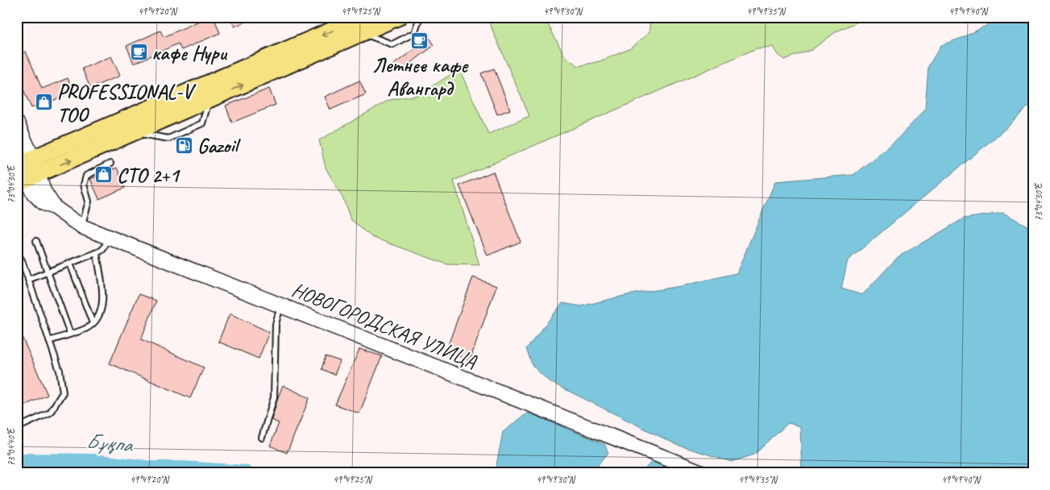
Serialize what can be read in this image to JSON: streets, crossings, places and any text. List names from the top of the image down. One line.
{"streets":{"street":["НОВОГОРОДСКАЯ УЛИЦА"]},"water":["Бұқпа"],"places":{"cafe":["Летнее кафе Авангард","кафе Нури"],"shop":["PROFESSIONAL-V ТОО","СТО 2+1"],"fuel station":["Gazoil"]},"coordinates":["49°49'20\"N","49°49'25\"N","49°49'30\"N","49°49'35\"N","49°49'40\"N","73°04'30\"E","73°04'40\"E"]}
